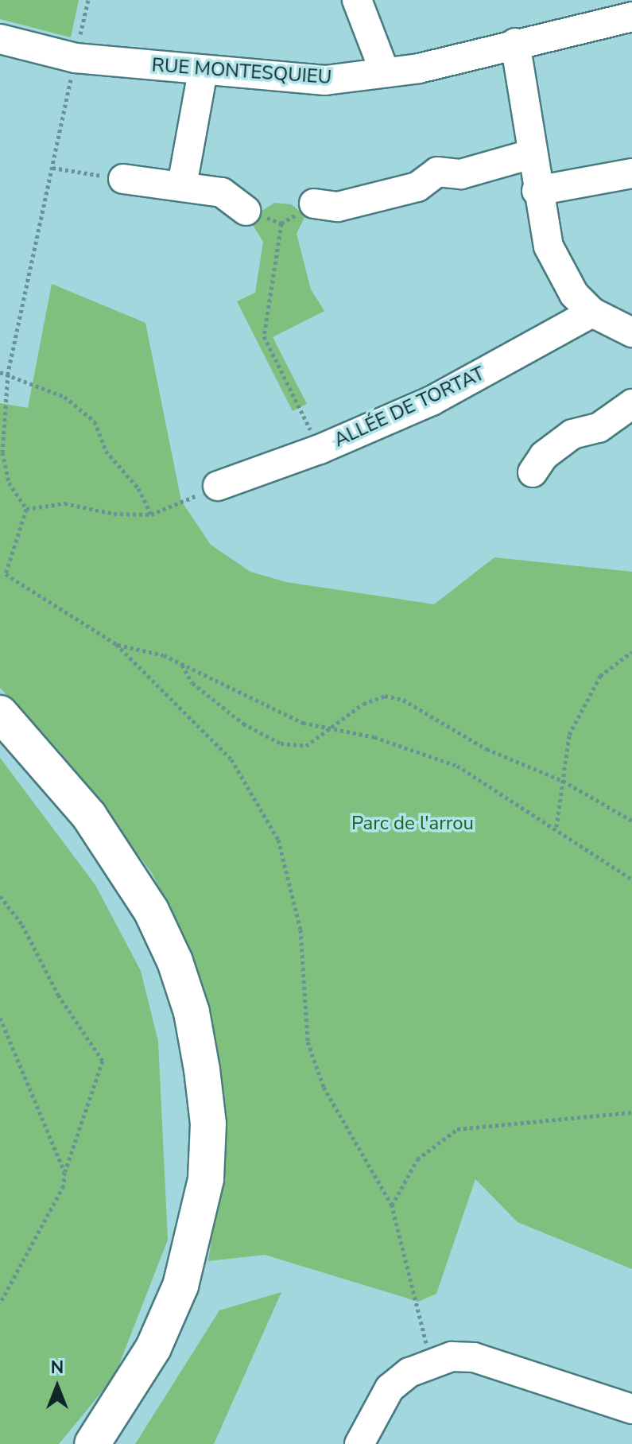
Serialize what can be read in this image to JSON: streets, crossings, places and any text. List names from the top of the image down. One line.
{"streets":{"street":["RUE MONTESQUIEU","ALLÉE DE TORTAT"]},"parks":["Parc de l'arrou"],"north":"top"}
